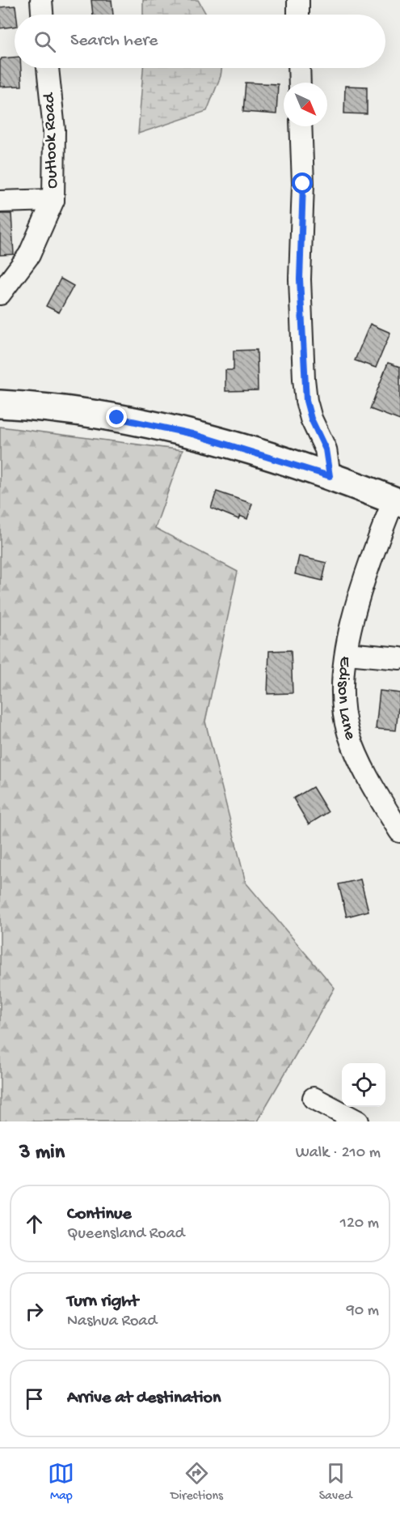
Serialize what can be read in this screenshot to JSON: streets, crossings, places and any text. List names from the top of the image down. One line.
{"streets":{"street":["Outlook Road","Edison Lane"]},"north":"bottom right","page":{"search":"Search here","heading":["3 min","Walk · 210 m"],"list":[["Continue","Queensland Road","120 m"],["Turn right","Nashua Road","90 m"],"Arrive at destination"],"nav":["Map","Directions","Saved"]}}
